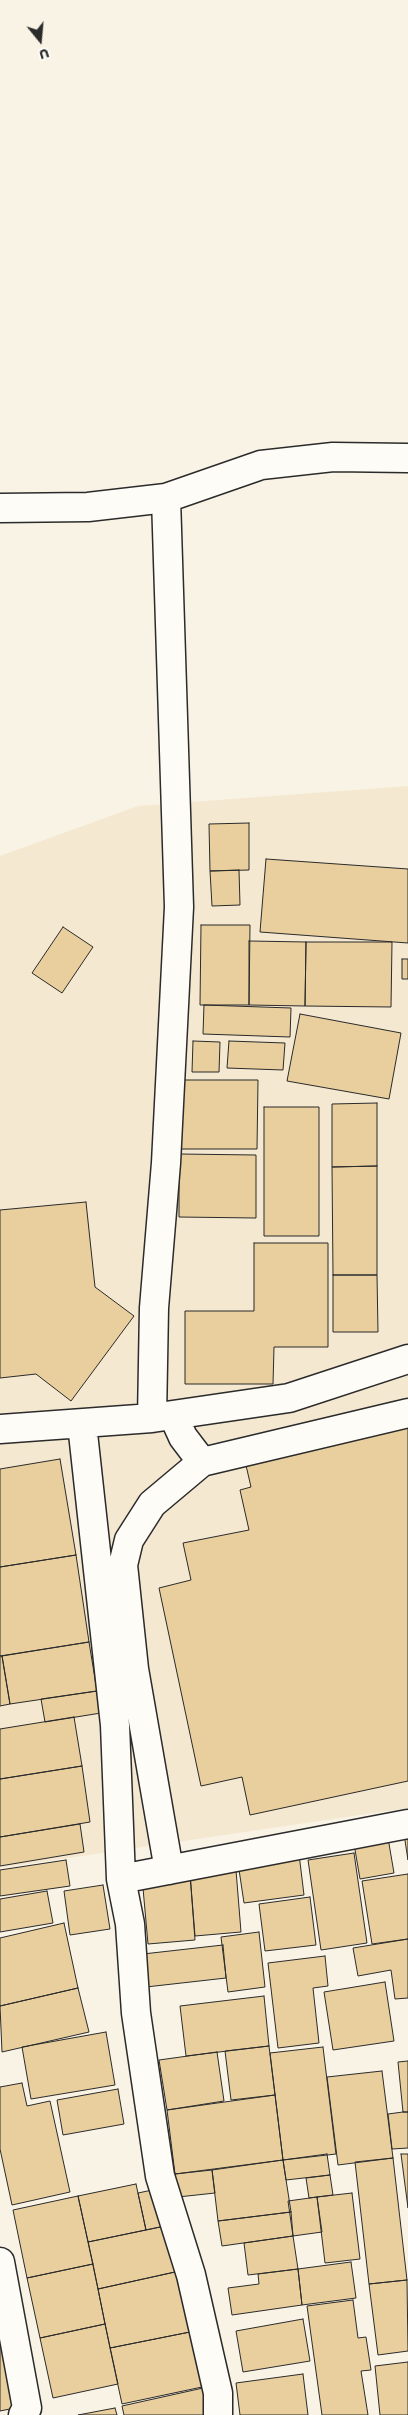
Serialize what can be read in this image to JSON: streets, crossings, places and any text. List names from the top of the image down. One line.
{"north":"bottom"}
